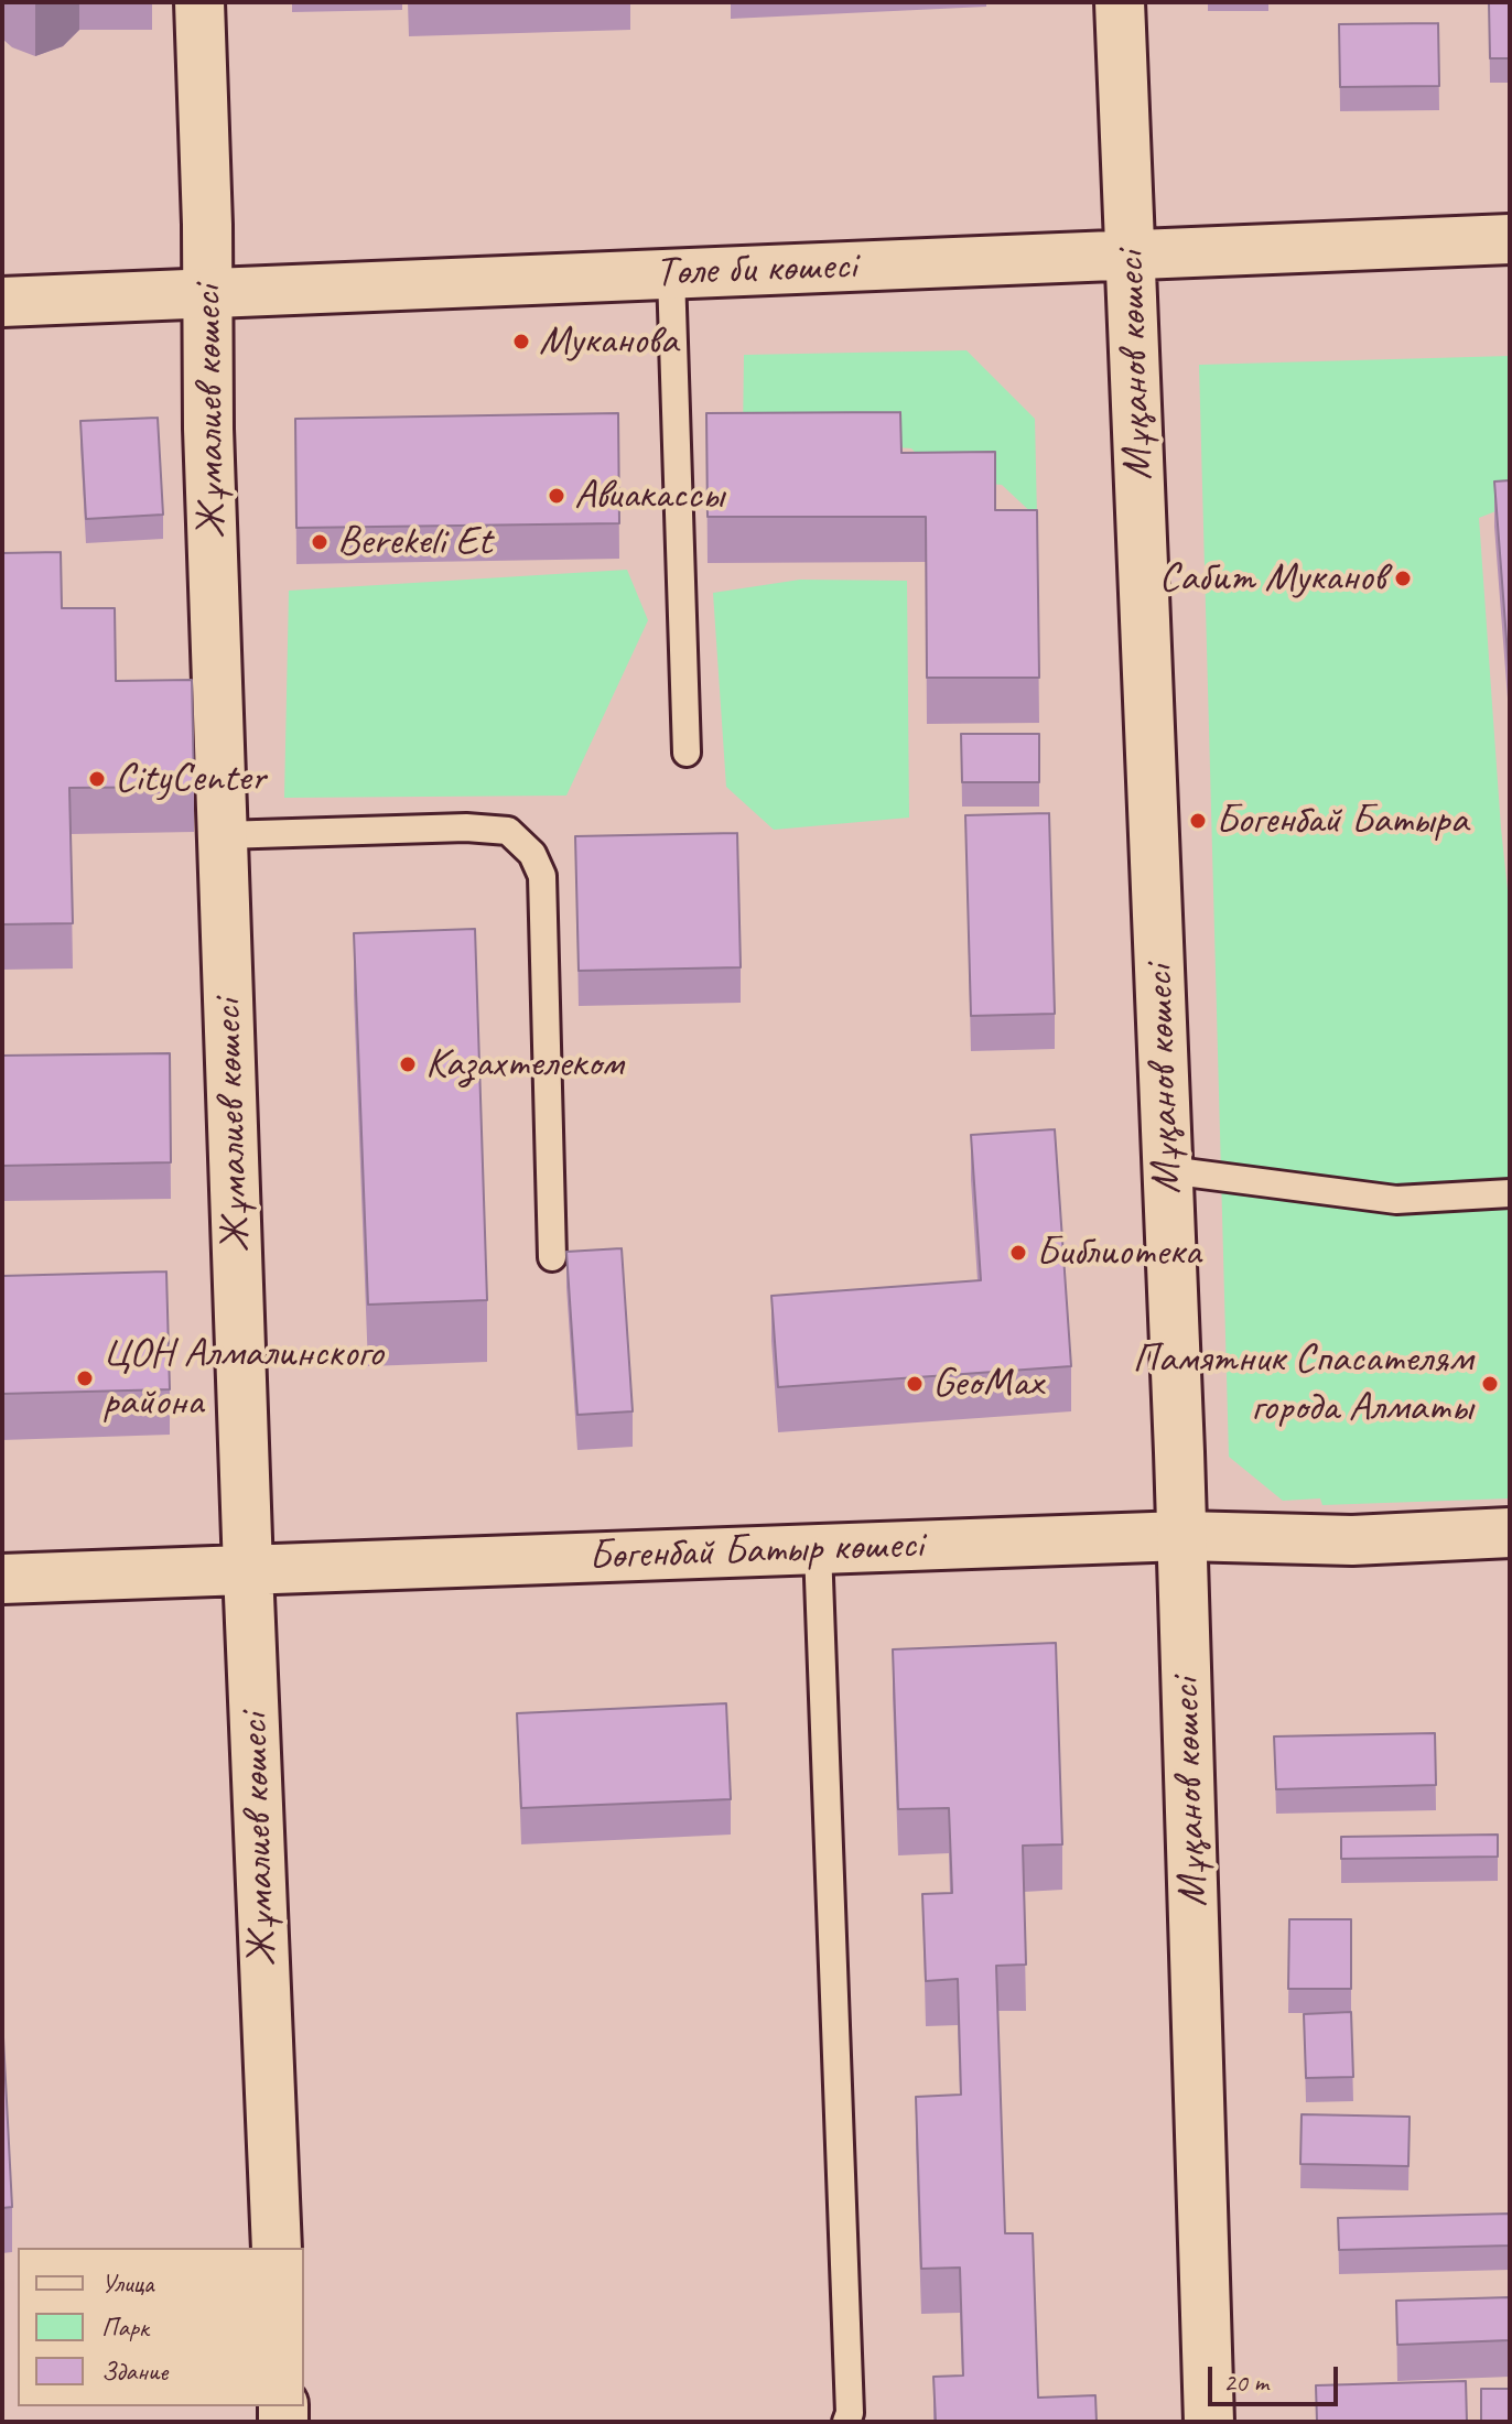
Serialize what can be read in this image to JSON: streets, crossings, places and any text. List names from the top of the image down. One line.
{"streets":{"main road":["Төле би көшесі","Мұқанов көшесі","Жұмалиев көшесі","Бөгенбай Батыр көшесі"]},"crossings":[["Төле би көшесі","Мұқанов көшесі"],["Төле би көшесі","Жұмалиев көшесі"],["Мұқанов көшесі","Бөгенбай Батыр көшесі"],["Жұмалиев көшесі","Бөгенбай Батыр көшесі"]],"places":["Муканова","Авиакассы","Berekeli Et","Сабит Муканов","CityCenter","Богенбай Батыра","Казахтелеком","Библиотека","ЦОН Алмалинского района","GeoMax","Памятник Спасателям города Алматы"],"legend":["Улица","Парк","Здание"],"scale_bar":"20 m"}
